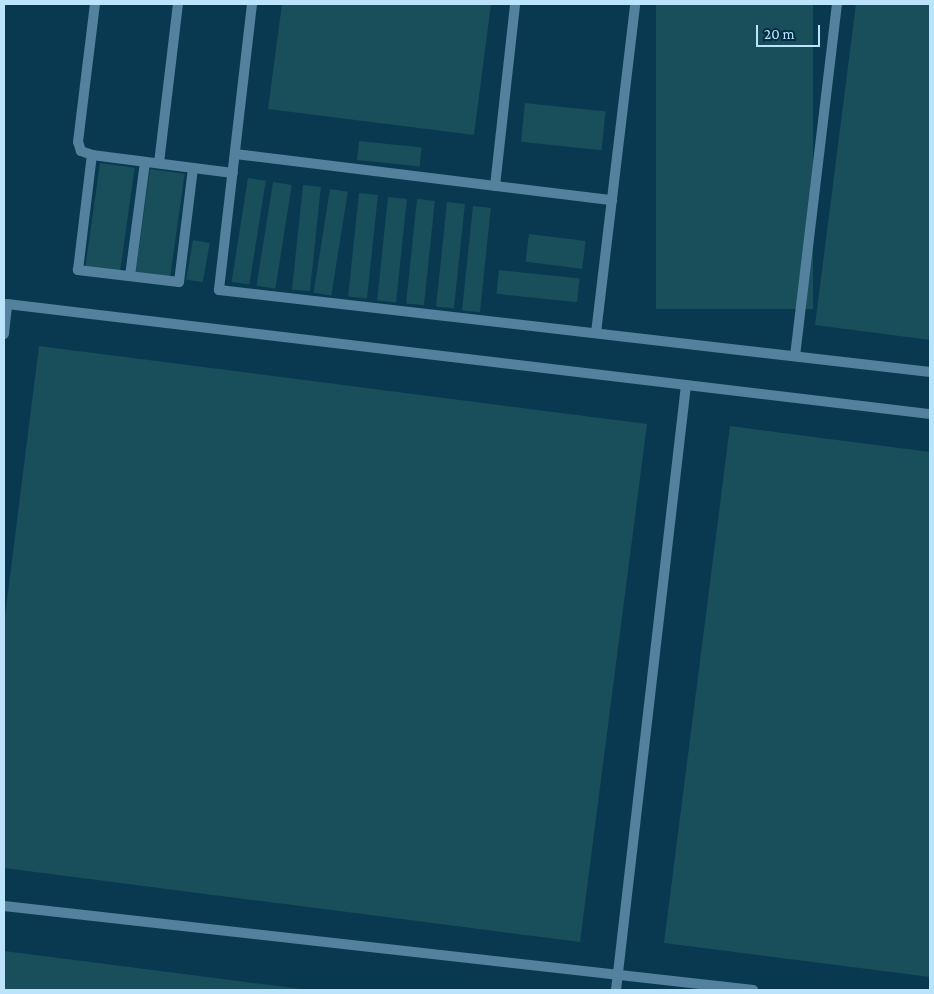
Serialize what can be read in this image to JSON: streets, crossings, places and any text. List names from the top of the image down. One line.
{"scale_bar":"20 m"}
